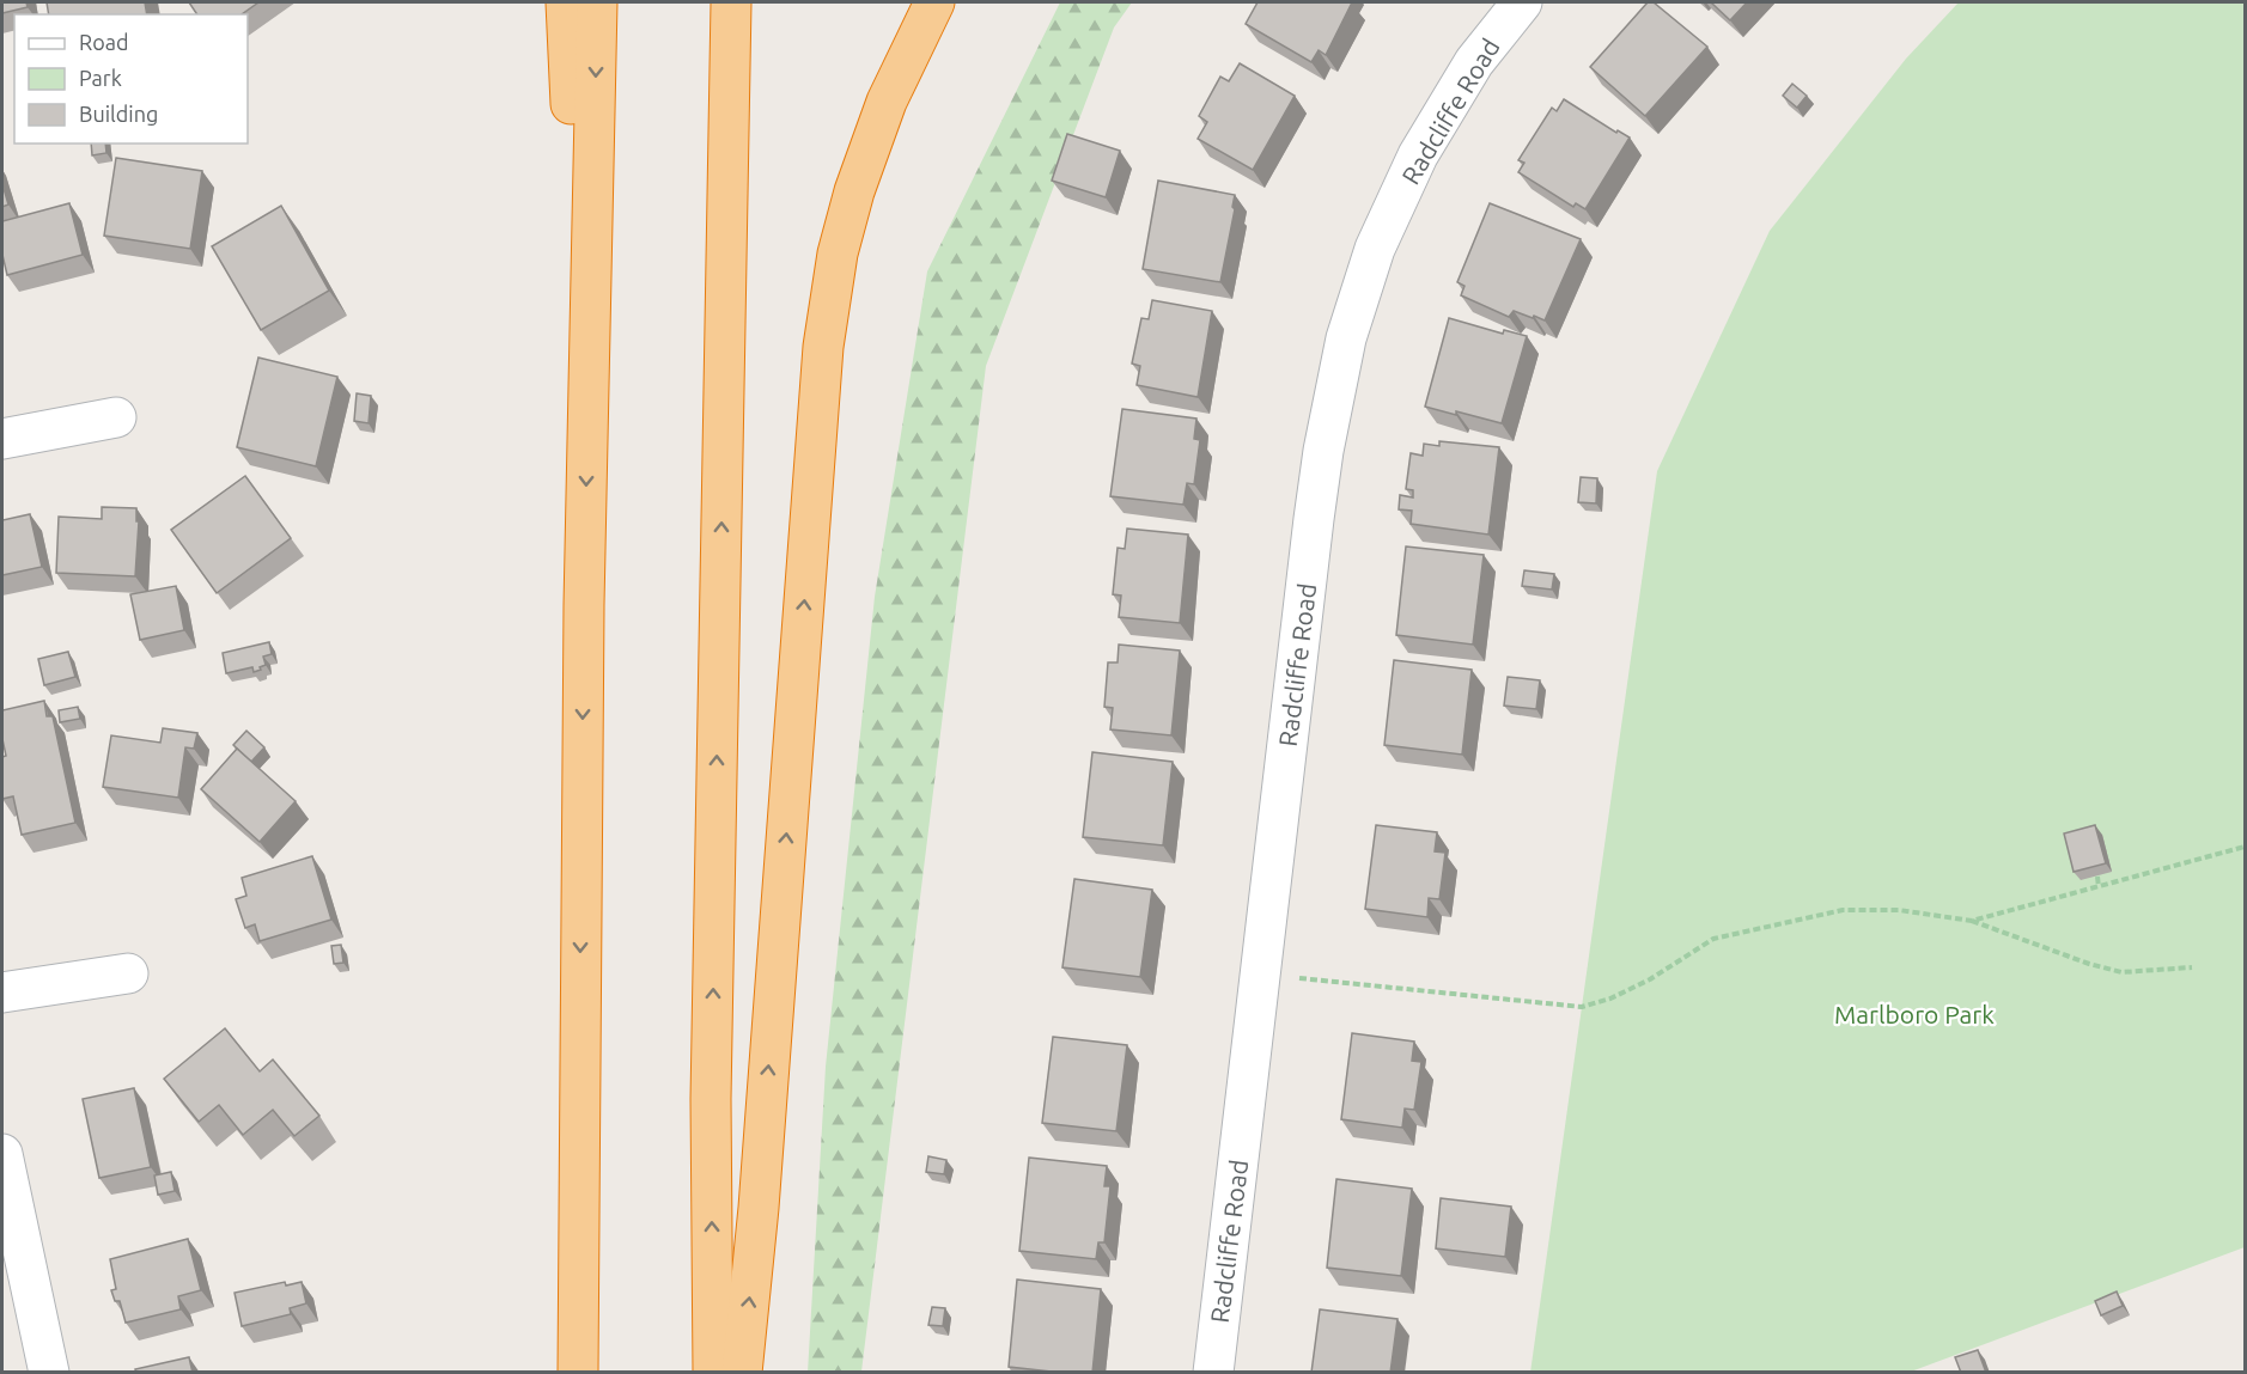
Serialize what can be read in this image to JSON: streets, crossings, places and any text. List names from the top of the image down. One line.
{"streets":{"street":["Radcliffe Road"]},"parks":["Marlboro Park"],"legend":["Road","Park","Building"]}
